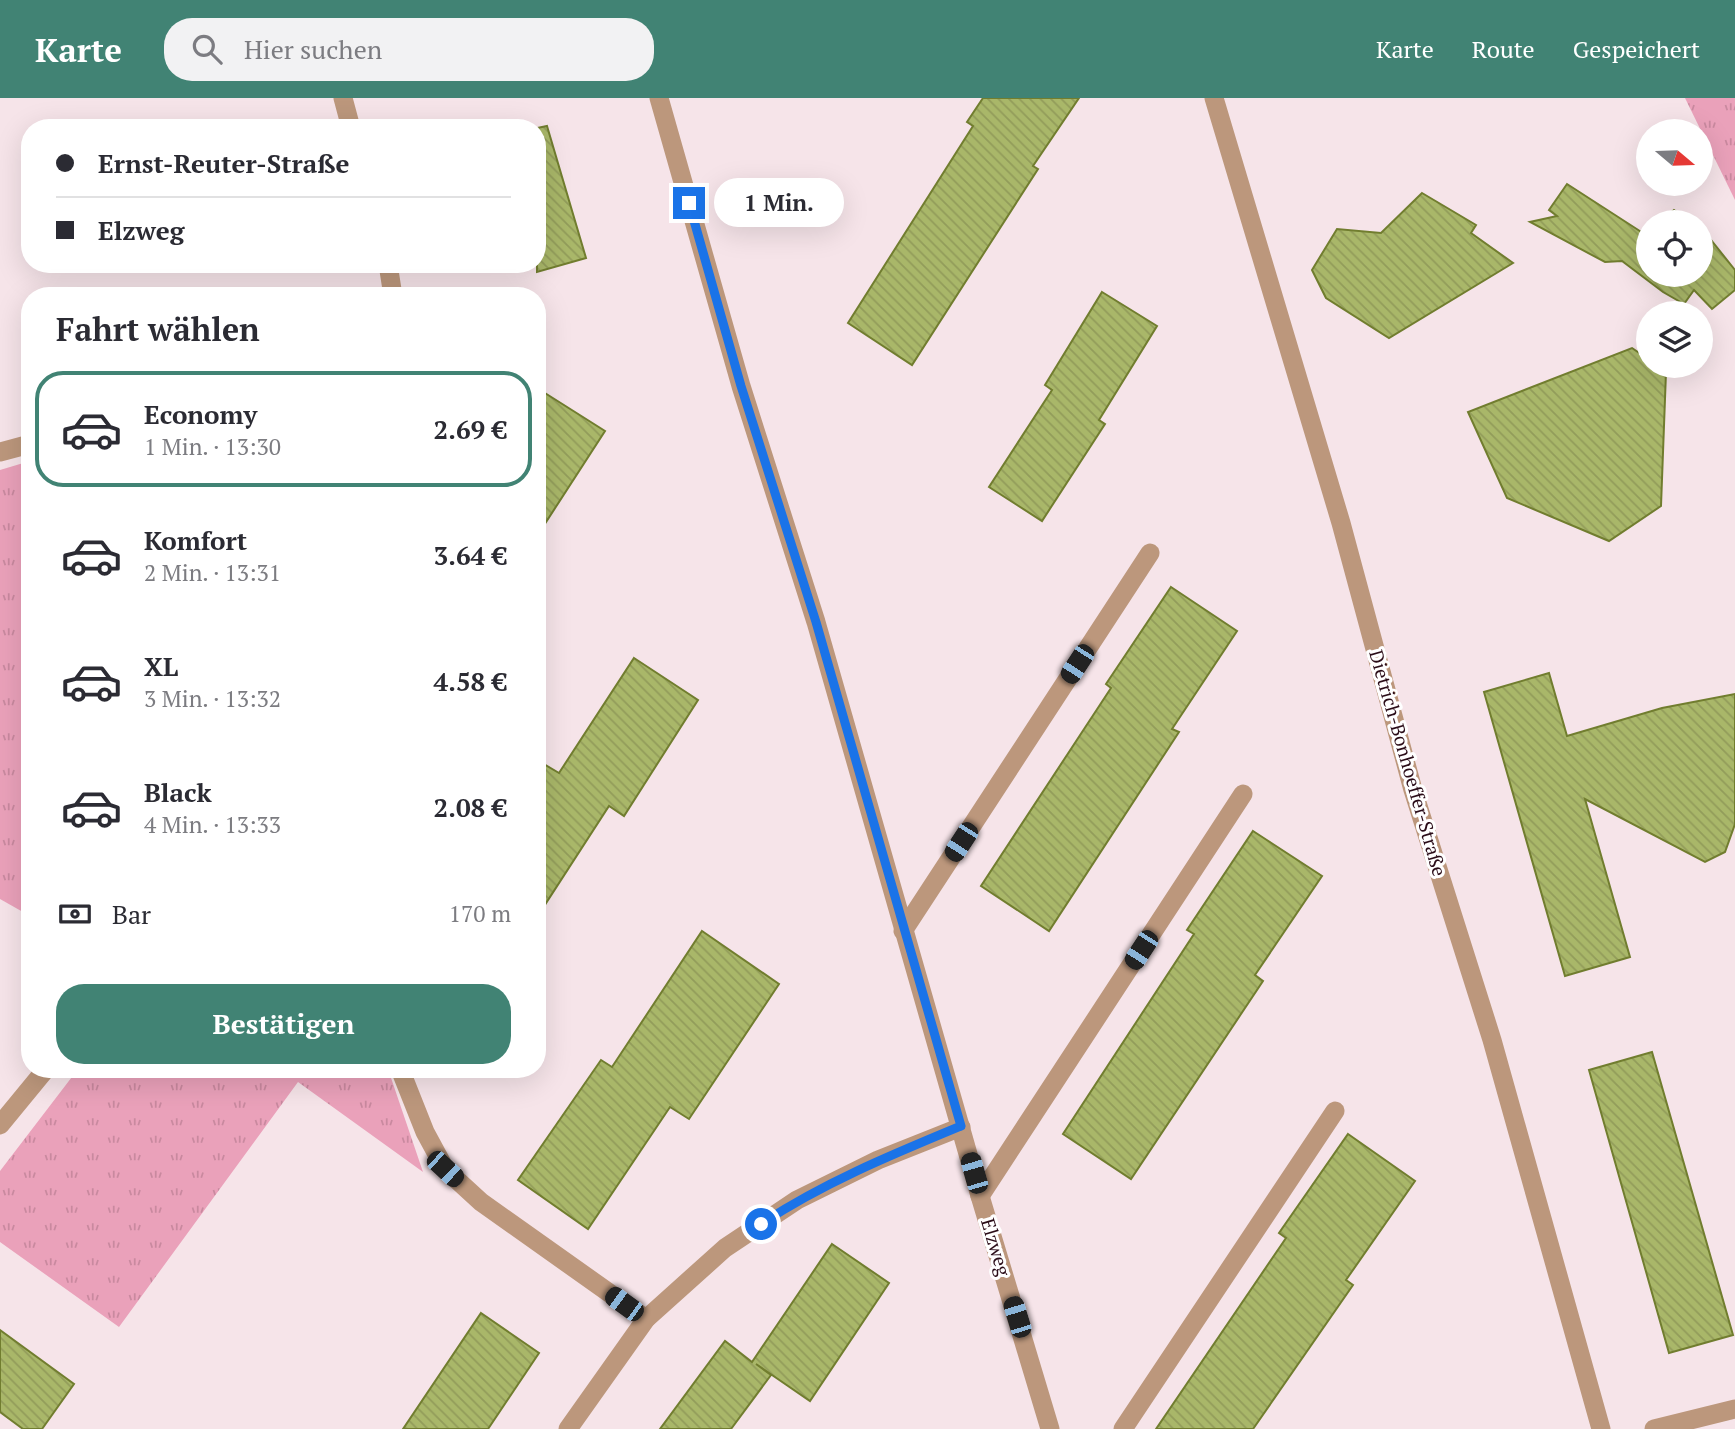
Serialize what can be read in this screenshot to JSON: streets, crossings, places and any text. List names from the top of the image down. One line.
{"streets":{"street":["Dietrich-Bonhoeffer-Straße","Elzweg"]},"north":"right","page":{"header":"Karte","search":"Hier suchen","nav":["Karte","Route","Gespeichert"],"banner":["Ernst-Reuter-Straße","Elzweg"],"bubble":"1 Min.","heading":"Fahrt wählen","list":[{"name":"Economy","note":"1 Min. · 13:30","value":"2.69 €"},{"name":"Komfort","note":"2 Min. · 13:31","value":"3.64 €"},{"name":"XL","note":"3 Min. · 13:32","value":"4.58 €"},{"name":"Black","note":"4 Min. · 13:33","value":"2.08 €"}],"pay":["Bar","170 m"],"buttons":"Bestätigen"}}
